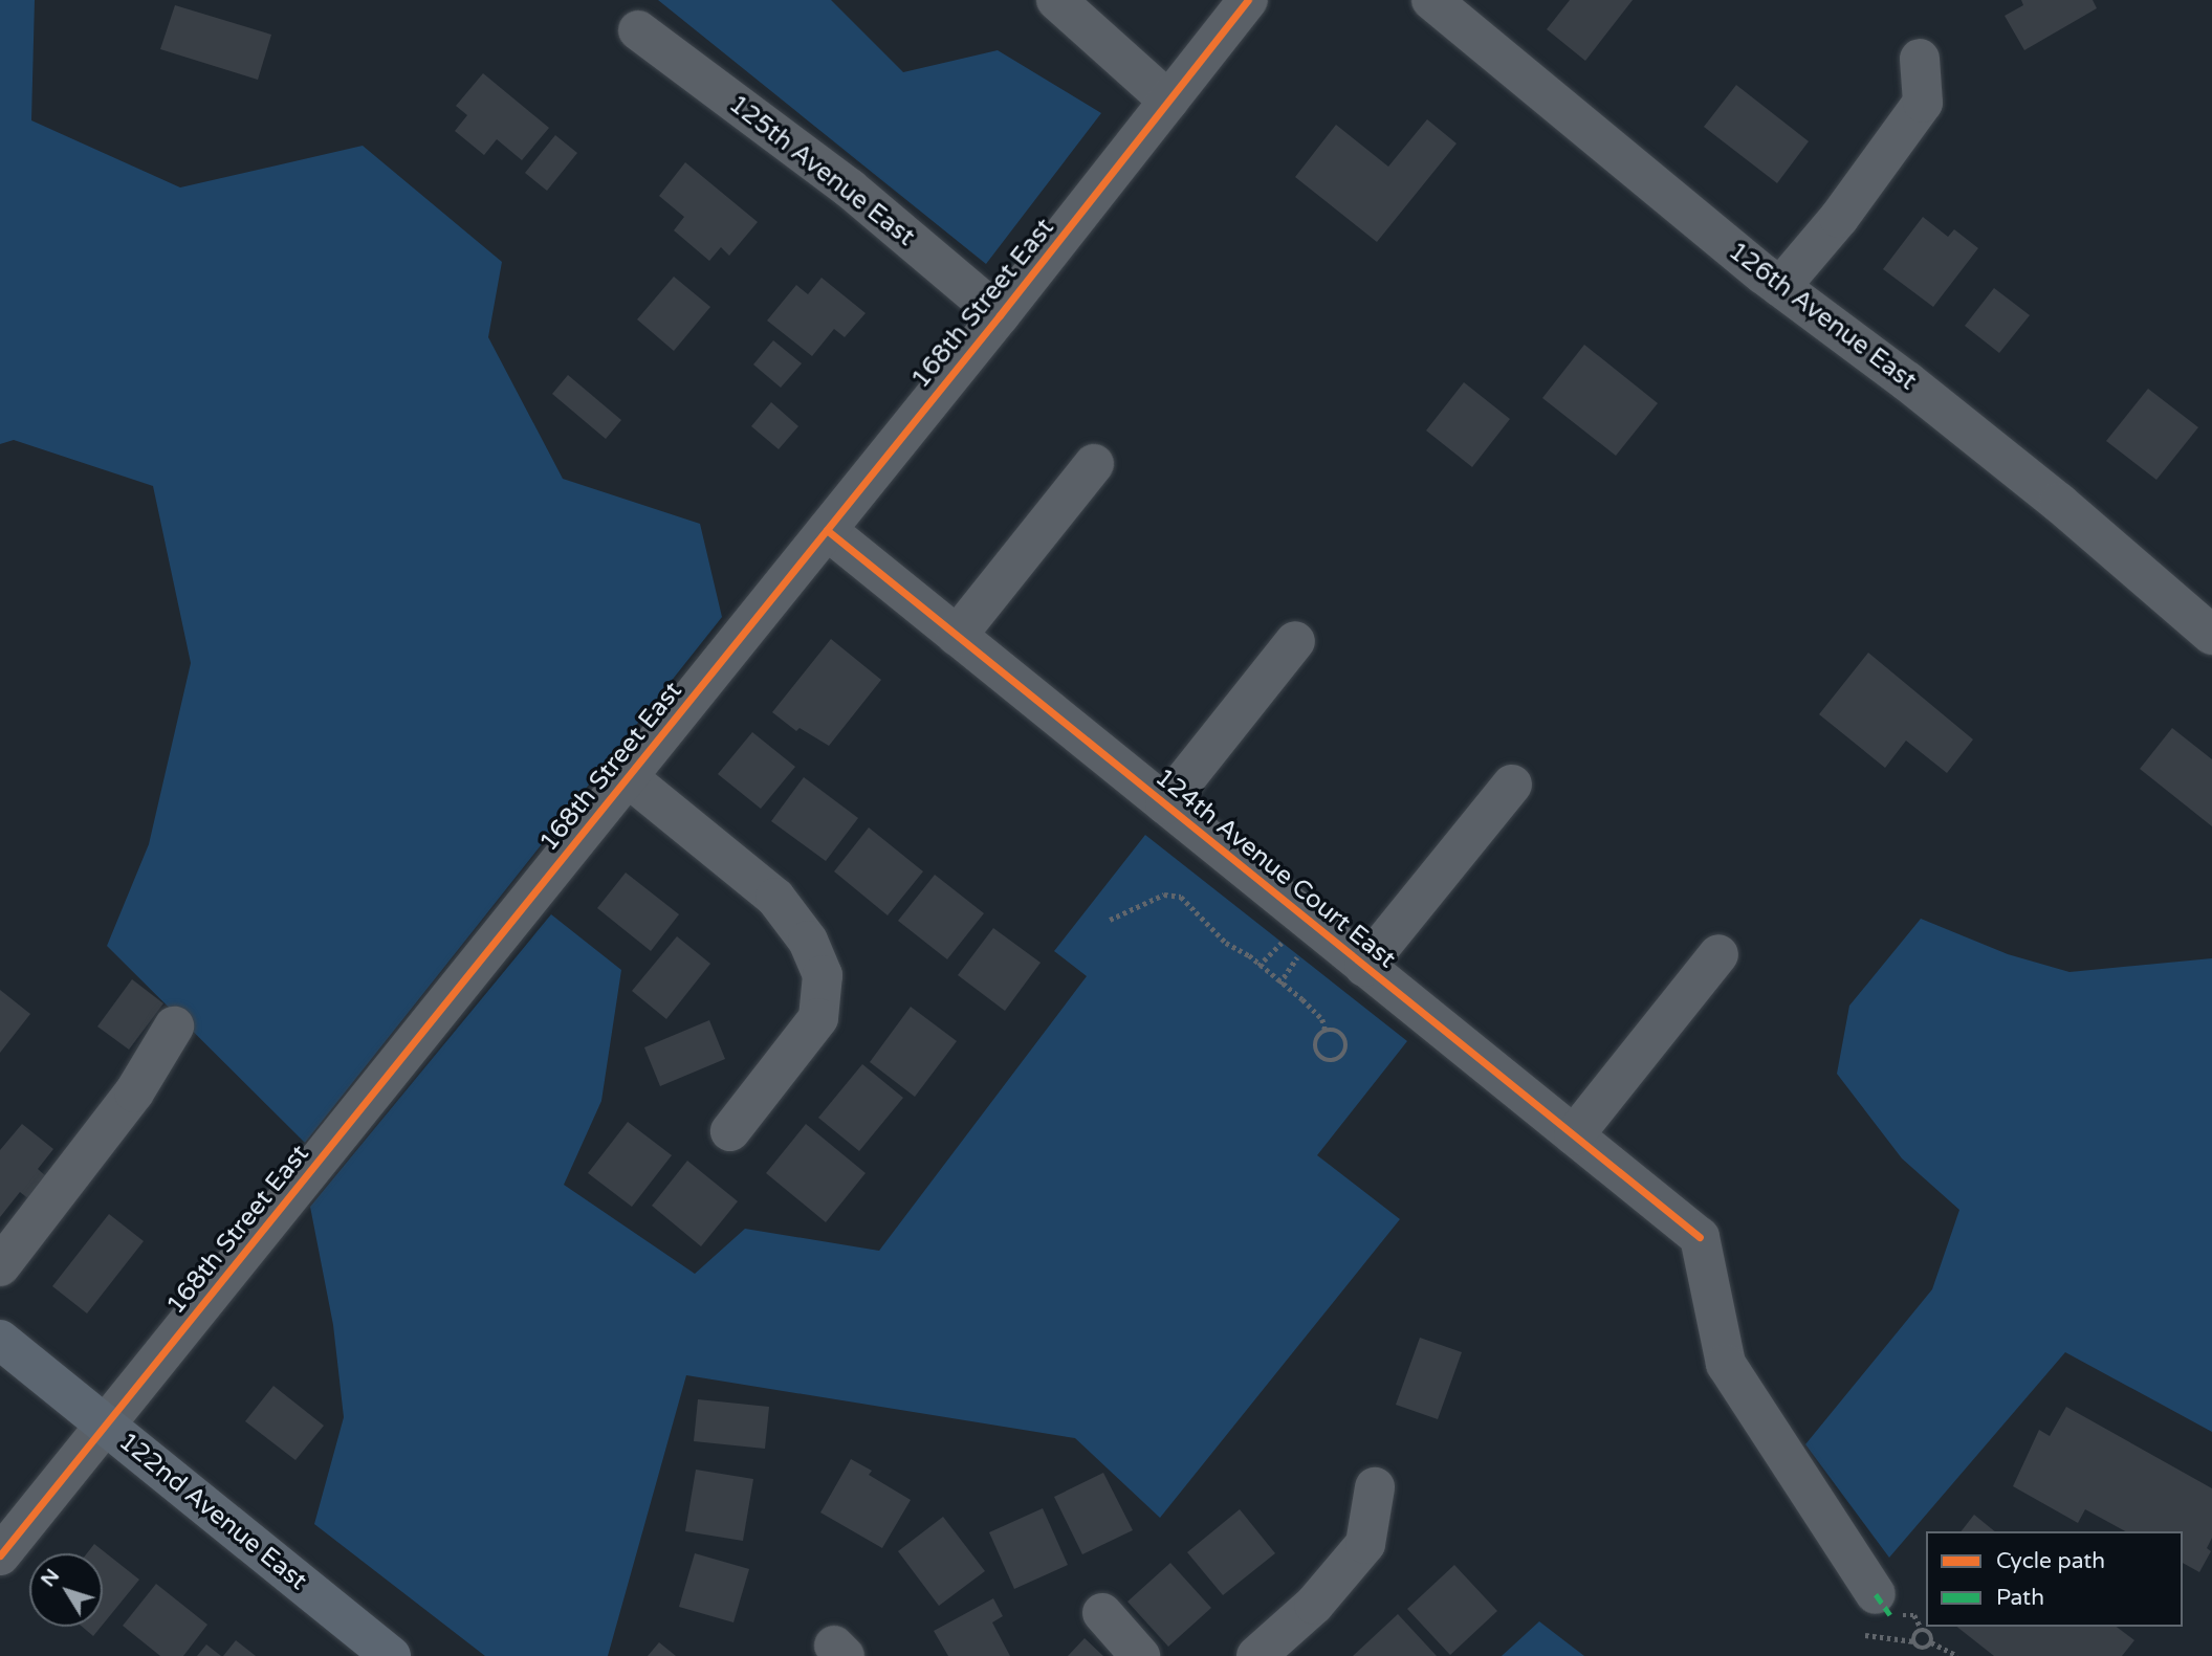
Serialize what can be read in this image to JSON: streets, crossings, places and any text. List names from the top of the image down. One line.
{"streets":{"main road":["122nd Avenue East"],"street":["125th Avenue East","168th Street East","126th Avenue East","124th Avenue Court East"]},"crossings":[["125th Avenue East","168th Street East"],["168th Street East","124th Avenue Court East"],["168th Street East","122nd Avenue East"]],"legend":["Cycle path","Path"],"north":"top left"}
